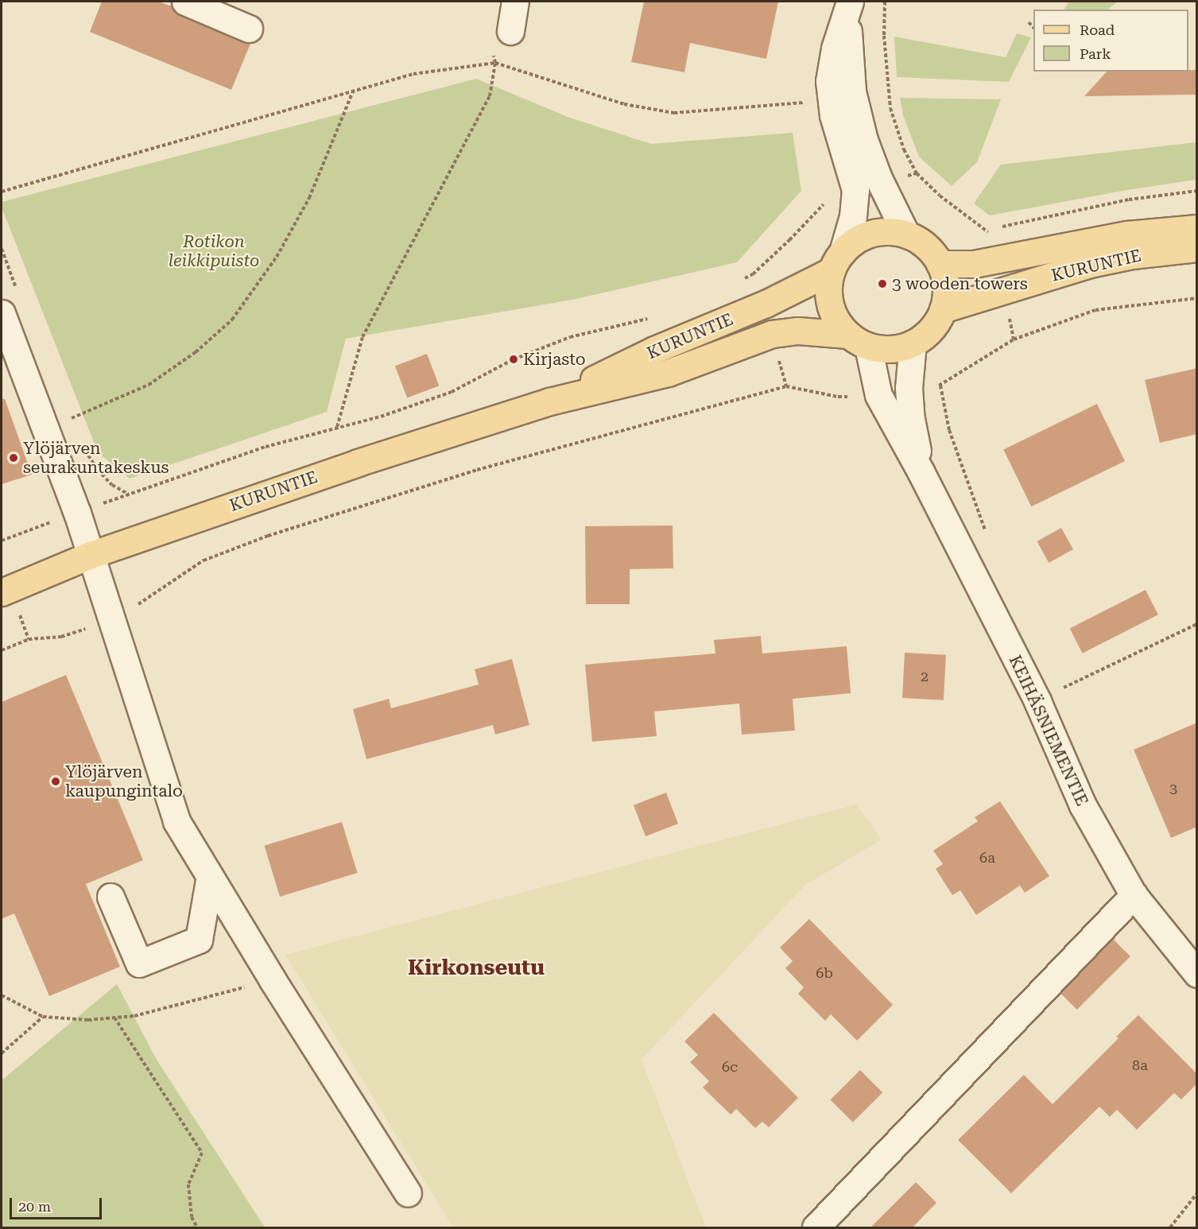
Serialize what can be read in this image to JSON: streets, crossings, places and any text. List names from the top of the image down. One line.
{"streets":{"main road":["KURUNTIE"],"street":["KEIHÄSNIEMENTIE"]},"crossings":[["KURUNTIE","KEIHÄSNIEMENTIE"]],"districts":["Kirkonseutu"],"parks":["Rotikon leikkipuisto"],"places":["3 wooden towers","Kirjasto","Ylöjärven seurakuntakeskus","Ylöjärven kaupungintalo"],"house_numbers":["2","3","6a","6b","8a","6c"],"legend":["Road","Park"],"scale_bar":"20 m"}
